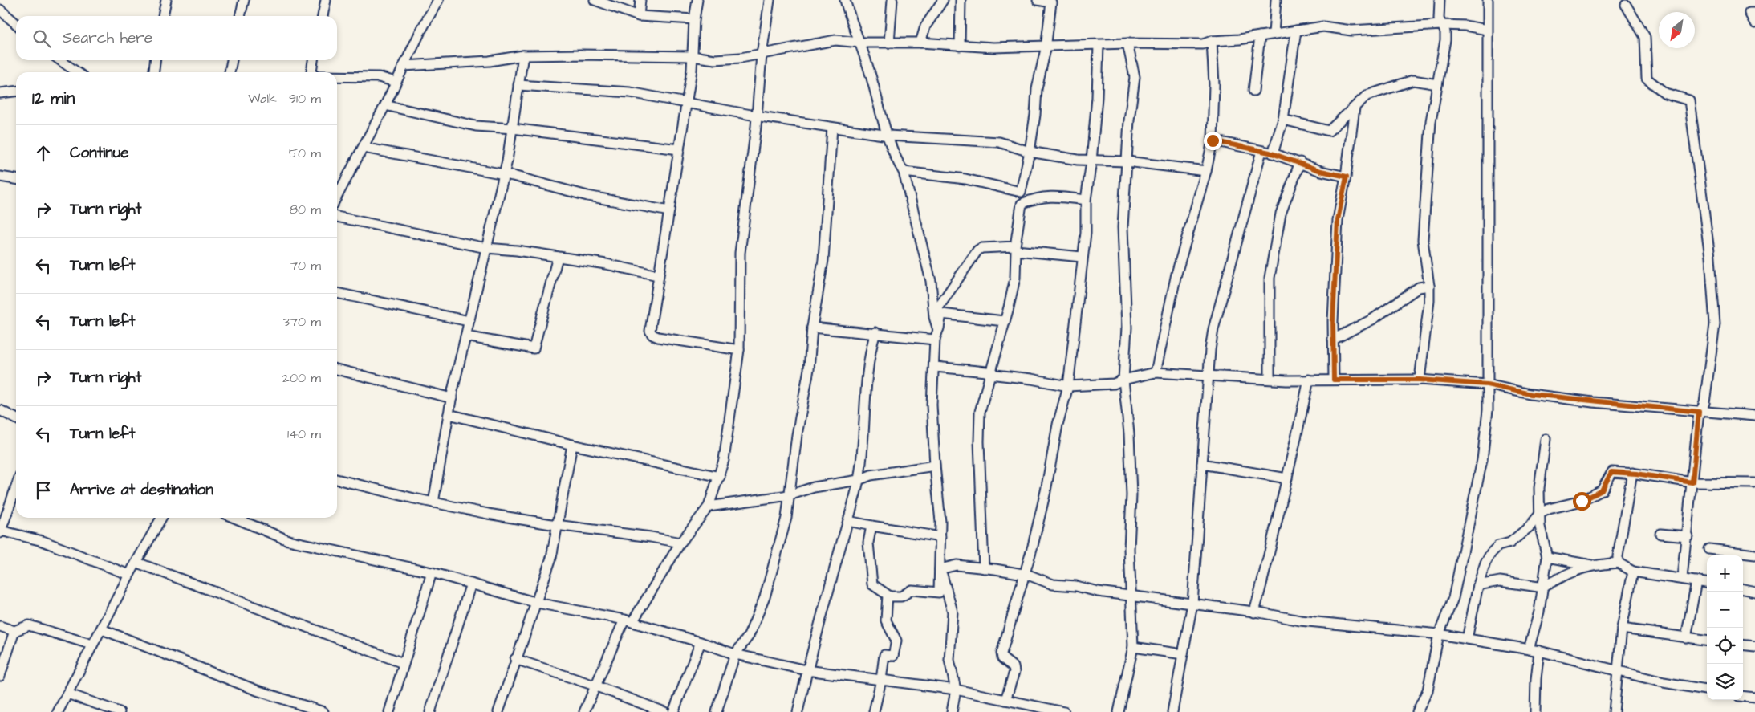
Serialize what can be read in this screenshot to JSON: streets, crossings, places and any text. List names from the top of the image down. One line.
{"north":"bottom left","page":{"search":"Search here","heading":["12 min","Walk · 910 m"],"list":[["Continue","50 m"],["Turn right","80 m"],["Turn left","70 m"],["Turn left","370 m"],["Turn right","200 m"],["Turn left","140 m"],"Arrive at destination"],"map_buttons":["+","−"]}}
